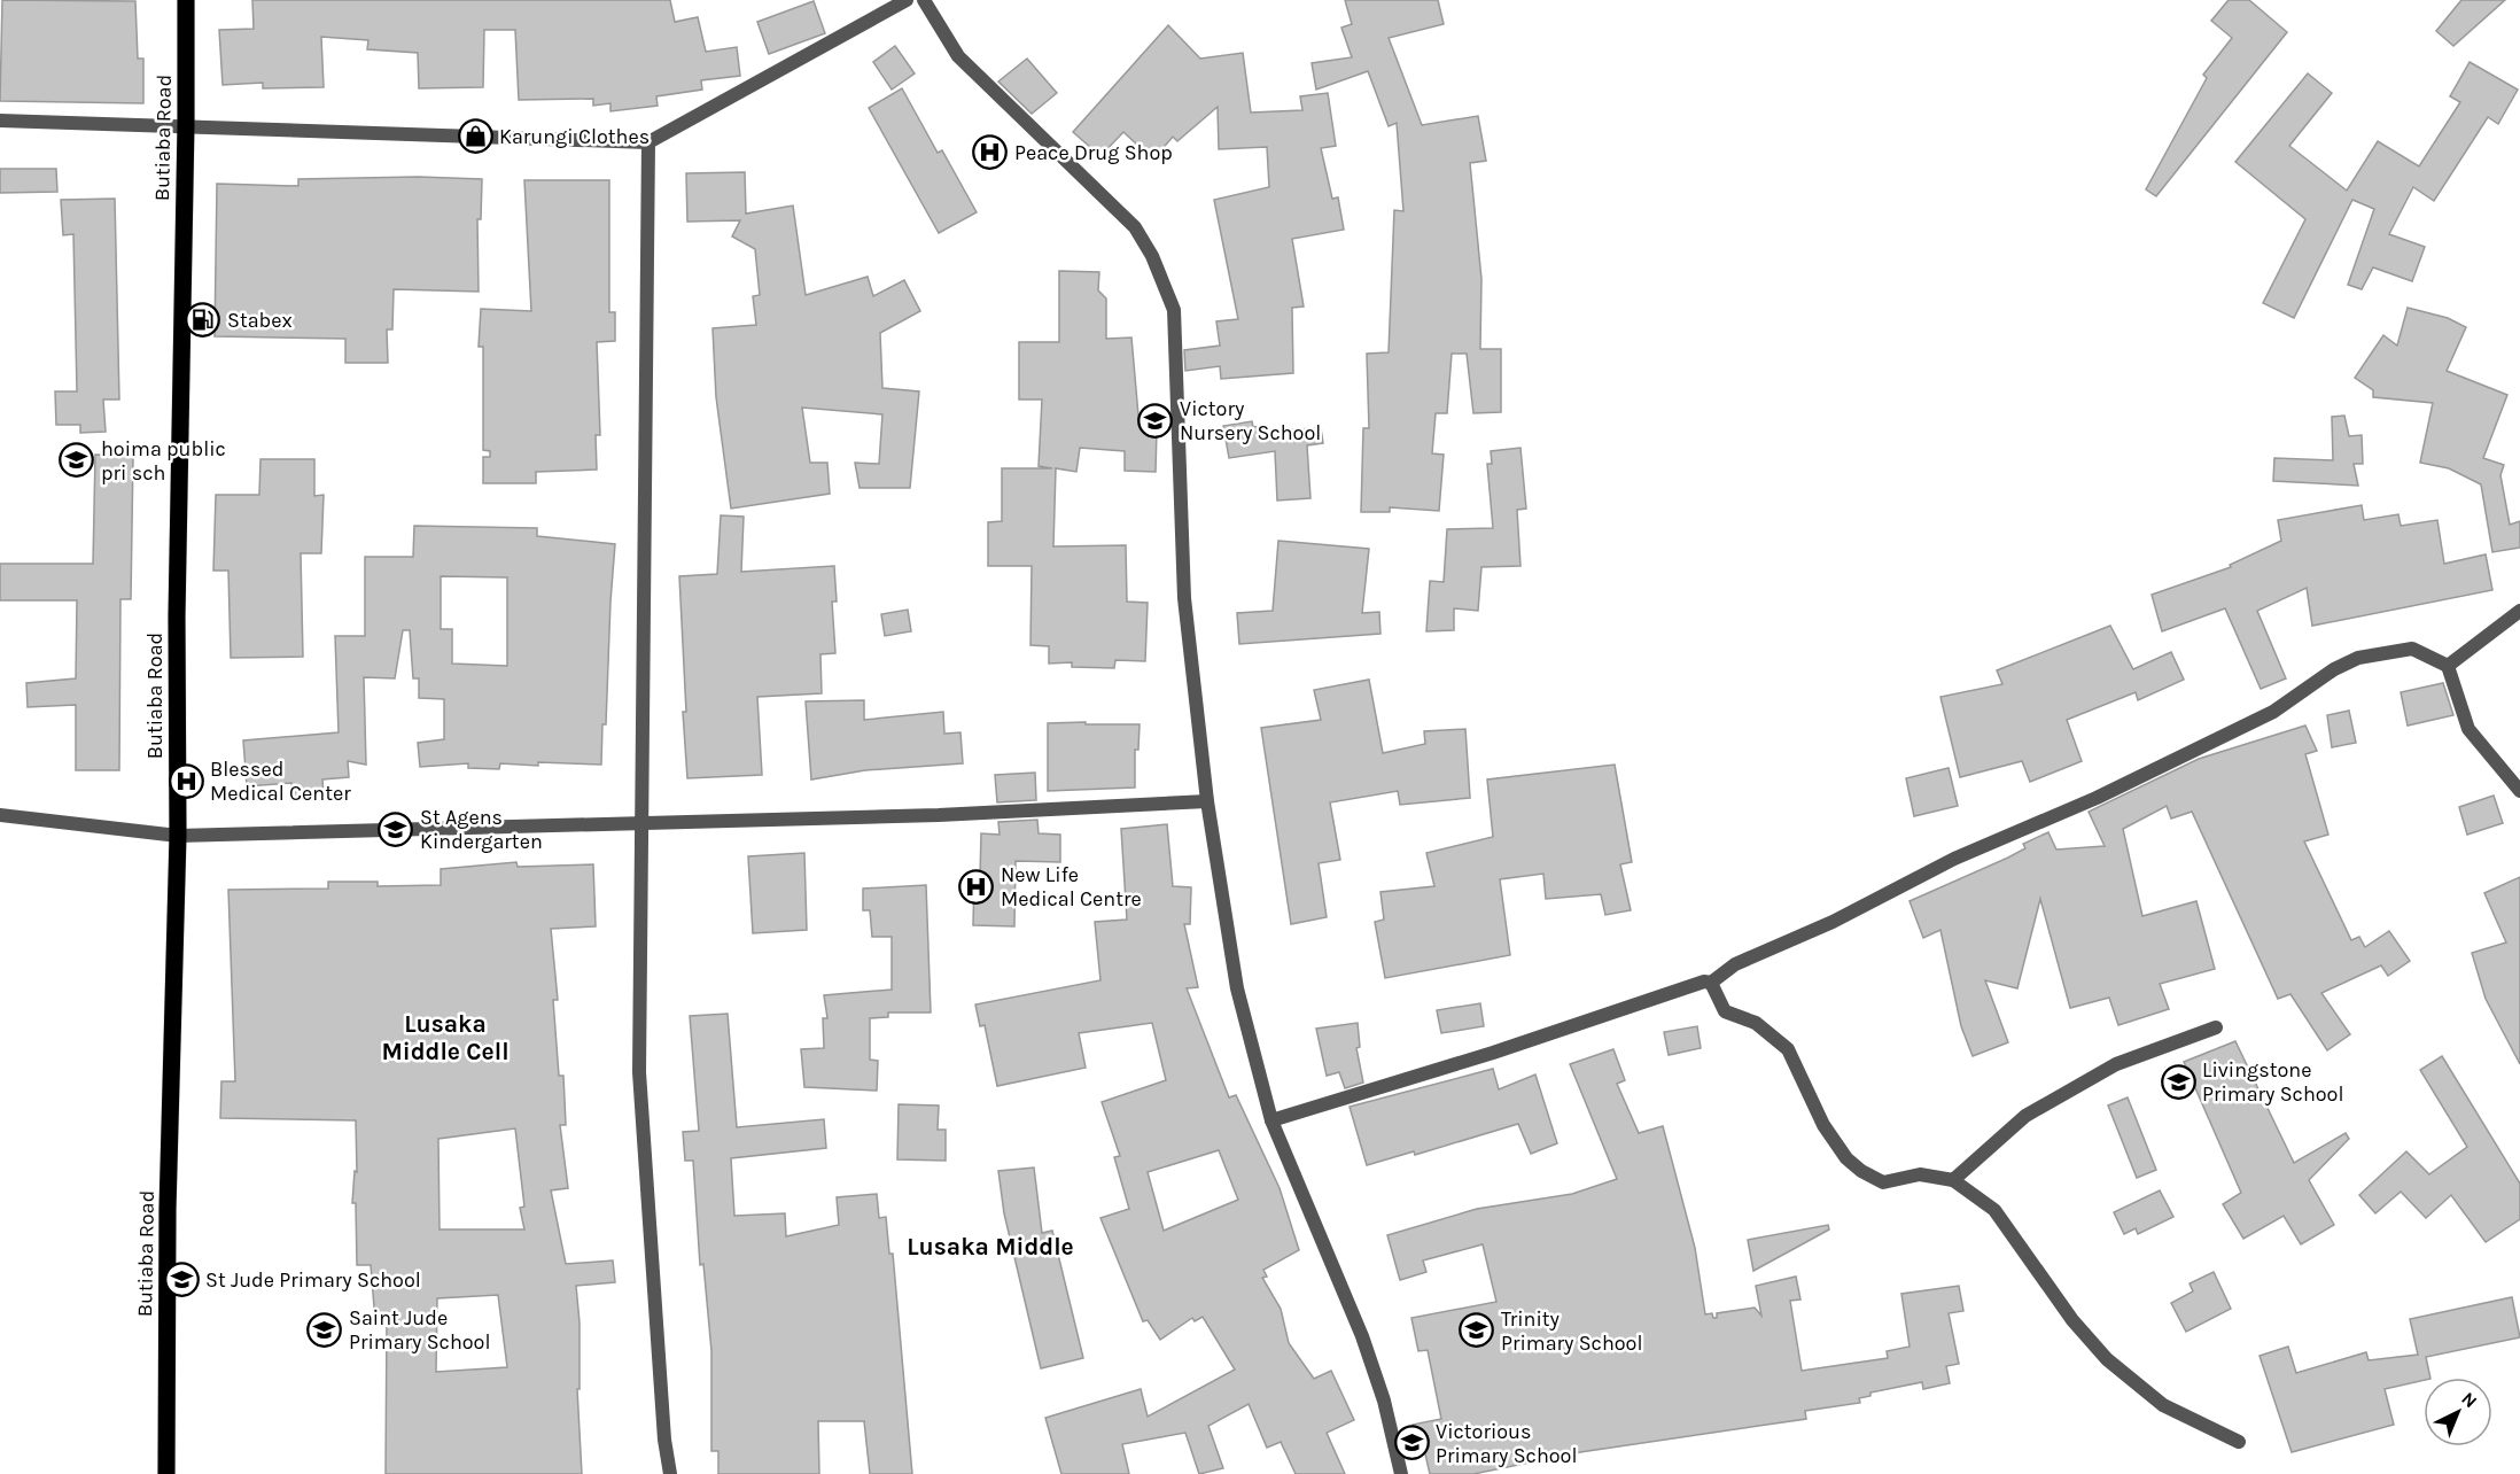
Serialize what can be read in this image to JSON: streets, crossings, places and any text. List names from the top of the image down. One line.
{"streets":{"main road":["Butiaba Road"]},"districts":["Lusaka Middle Cell","Lusaka Middle"],"places":{"shop":["Karungi Clothes"],"hospital":["Peace Drug Shop","Blessed Medical Center","New Life Medical Centre"],"fuel station":["Stabex"],"school or university":["Victory Nursery School","hoima public pri sch","St Agens Kindergarten","Livingstone Primary School","St Jude Primary School","Saint Jude Primary School","Trinity Primary School","Victorious Primary School"]},"north":"top right"}
